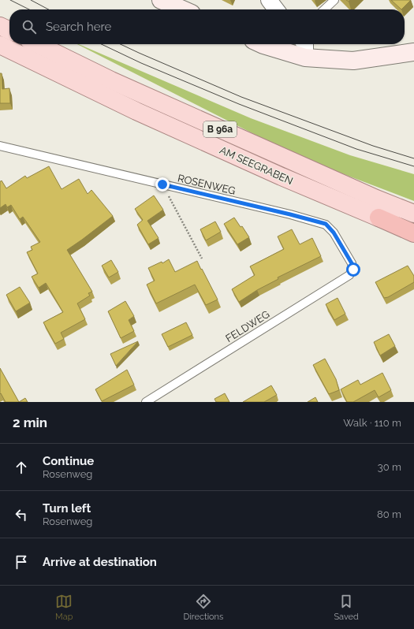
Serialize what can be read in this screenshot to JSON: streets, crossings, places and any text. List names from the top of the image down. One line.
{"streets":{"main road":["B 96a","AM SEEGRABEN"],"lane":["ROSENWEG","FELDWEG"]},"crossings":[["ROSENWEG","FELDWEG"]],"page":{"search":"Search here","heading":["2 min","Walk · 110 m"],"list":[["Continue","Rosenweg","30 m"],["Turn left","Rosenweg","80 m"],"Arrive at destination"],"nav":["Map","Directions","Saved"]}}
